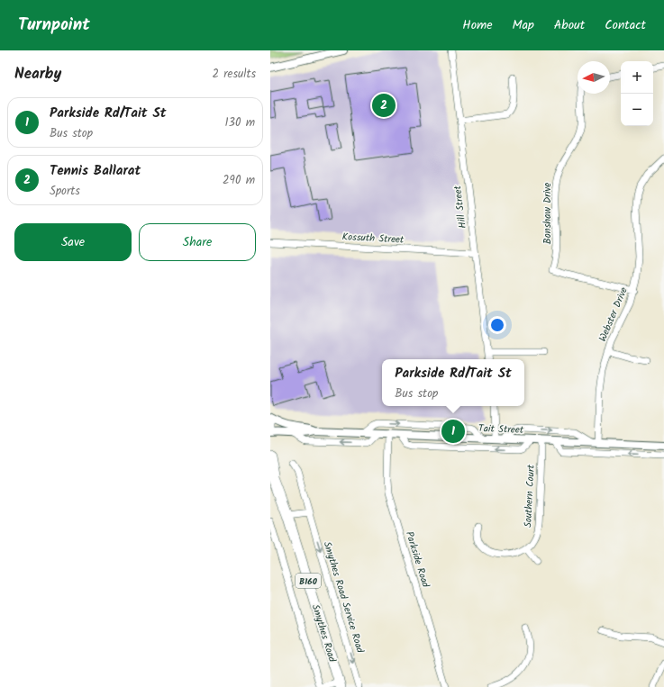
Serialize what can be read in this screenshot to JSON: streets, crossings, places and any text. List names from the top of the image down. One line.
{"streets":{"main road":["B160","Smythes Road"],"street":["Hill Street","Bonshaw Drive","Kossuth Street","Webster Drive","Tait Street","Southern Court","Parkside Road","Smythes Road Service Road"]},"crossings":[["Hill Street","Kossuth Street"],["Bonshaw Drive","Webster Drive"],["Webster Drive","Tait Street"],["Tait Street","Southern Court"],["Tait Street","Parkside Road"]],"north":"left","page":{"header":"Turnpoint","nav":["Home","Map","About","Contact"],"heading":["Nearby","2 results"],"map_buttons":["+","−"],"pins":["2","1"],"list":[{"mark":"1","name":"Parkside Rd/Tait St","note":"Bus stop","value":"130 m"},{"mark":"2","name":"Tennis Ballarat","note":"Sports","value":"290 m"}],"buttons":["Save","Share"],"popup":["Parkside Rd/Tait St","Bus stop"]}}
